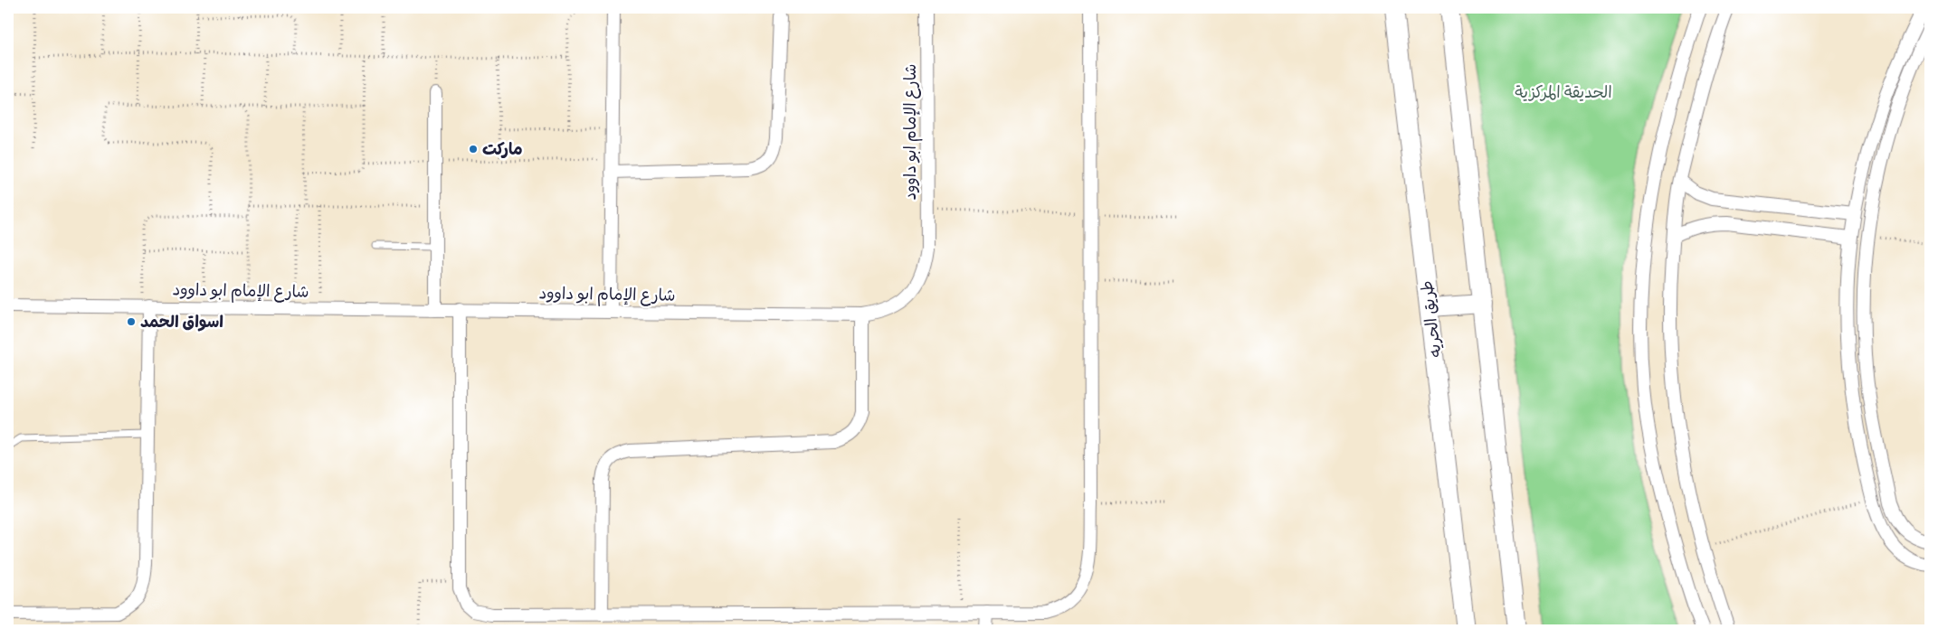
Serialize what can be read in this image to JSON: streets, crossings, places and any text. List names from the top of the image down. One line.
{"streets":{"main road":["طريق الحريه"],"street":["شارع الإمام ابو داوود"]},"parks":["الحديقة المركزية"],"places":["ماركت","اسواق الحمد"]}
